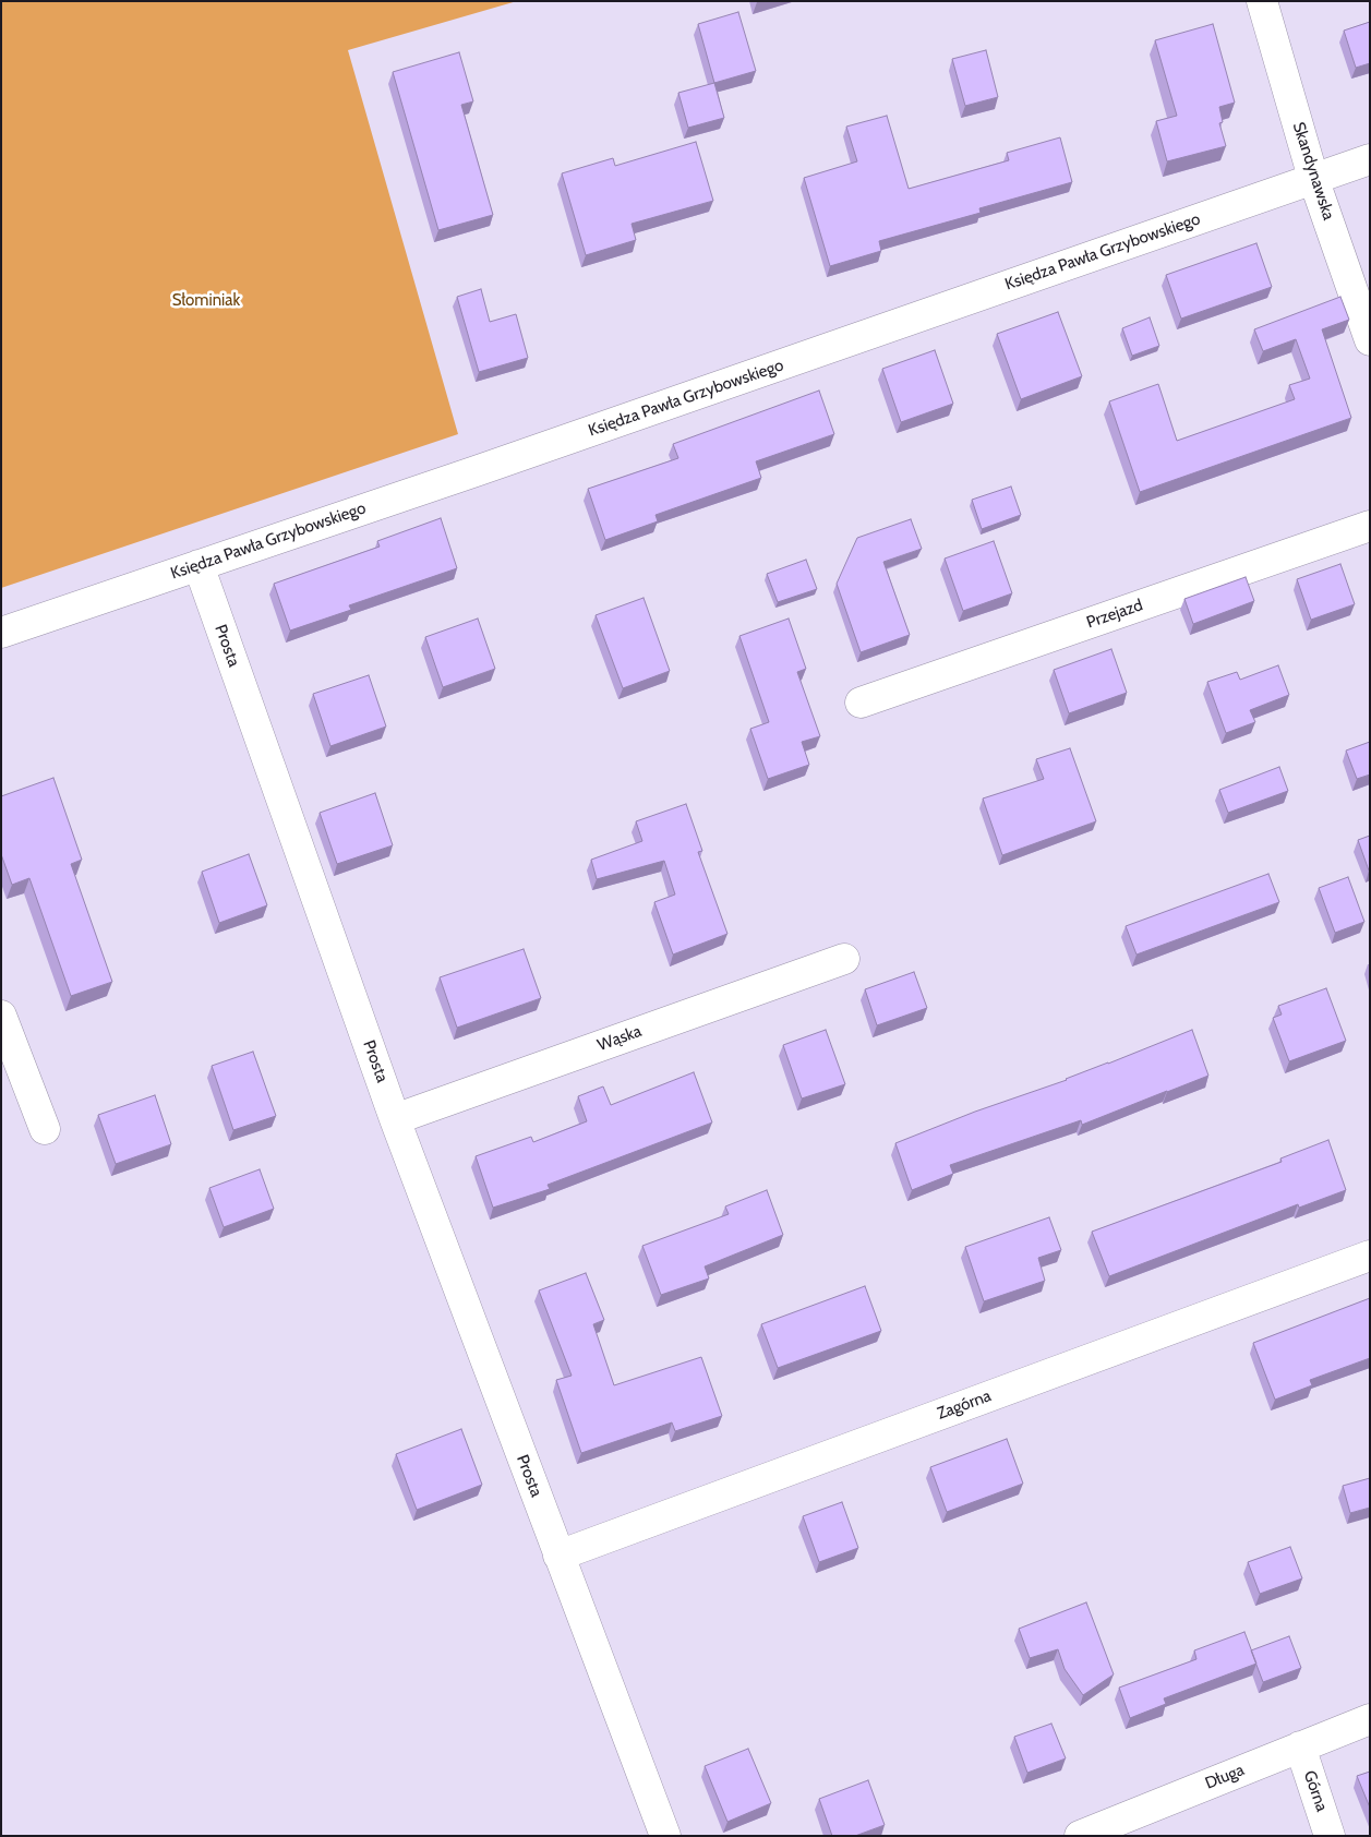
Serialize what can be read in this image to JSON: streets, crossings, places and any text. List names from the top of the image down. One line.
{"streets":{"street":["Skandynawska","Księdza Pawła Grzybowskiego","Przejazd","Prosta","Wąska","Zagórna","Długa","Górna"]},"crossings":[["Skandynawska","Księdza Pawła Grzybowskiego"],["Księdza Pawła Grzybowskiego","Prosta"],["Prosta","Wąska"],["Prosta","Zagórna"],["Długa","Górna"]],"parks":["Słominiak"]}
